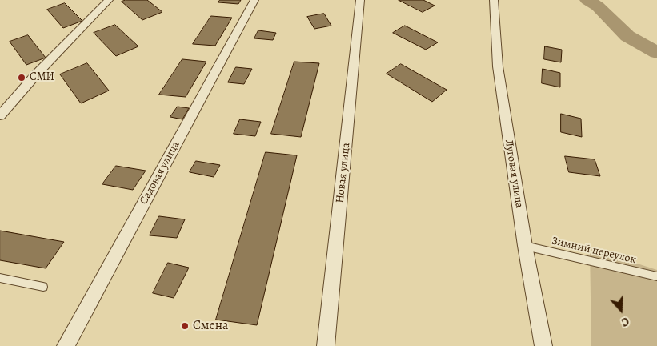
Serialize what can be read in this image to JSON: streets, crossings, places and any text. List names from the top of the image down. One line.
{"streets":{"street":["Садовая улица","Новая улица","Луговая улица"],"lane":["Зимний переулок"]},"crossings":[["Луговая улица","Зимний переулок"]],"places":["СМИ","Смена"],"north":"bottom"}
